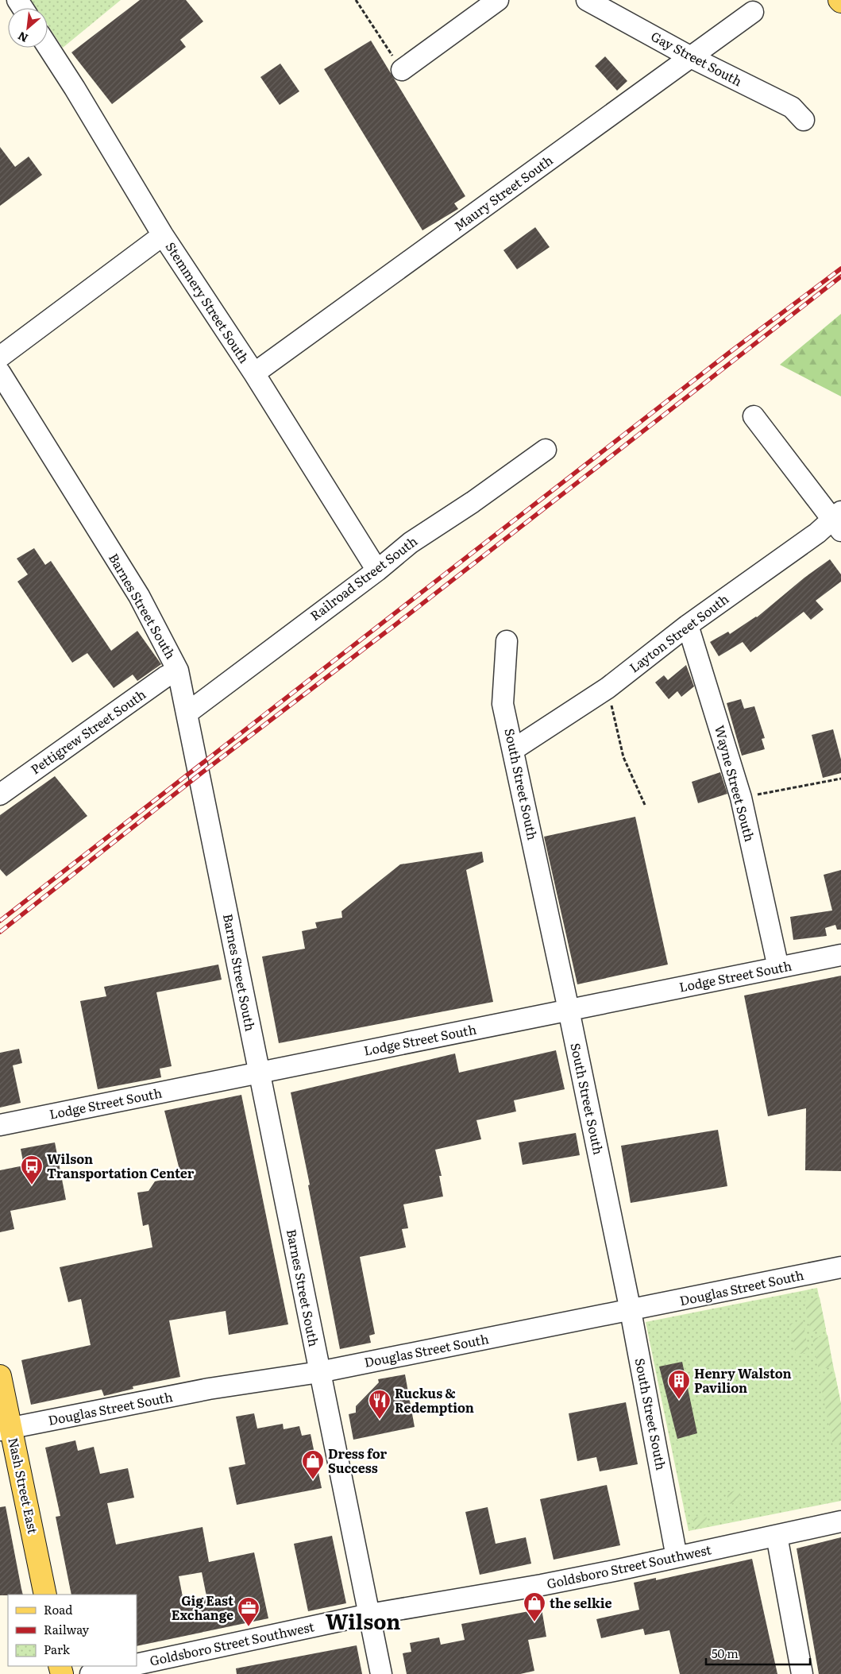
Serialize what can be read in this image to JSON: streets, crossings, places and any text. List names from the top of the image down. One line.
{"streets":{"main road":["Nash Street East"],"street":["Gay Street South","Maury Street South","Stemmery Street South","Railroad Street South","Barnes Street South","Layton Street South","Pettigrew Street South","Wayne Street South","South Street South","Lodge Street South","Douglas Street South","Goldsboro Street Southwest"]},"crossings":[["Gay Street South","Maury Street South"],["Maury Street South","Stemmery Street South"],["Stemmery Street South","Railroad Street South"],["Railroad Street South","Barnes Street South"],["Barnes Street South","Pettigrew Street South"],["Barnes Street South","Lodge Street South"],["Barnes Street South","Douglas Street South"],["Barnes Street South","Goldsboro Street Southwest"],["Layton Street South","Wayne Street South"],["Layton Street South","South Street South"],["Wayne Street South","Lodge Street South"],["South Street South","Lodge Street South"],["South Street South","Douglas Street South"],["South Street South","Goldsboro Street Southwest"],["Douglas Street South","Nash Street East"]],"districts":["Wilson"],"places":{"bus stop":["Wilson Transportation Center"],"building":["Henry Walston Pavilion"],"restaurant":["Ruckus & Redemption"],"shop":["Dress for Success","the selkie"],"office":["Gig East Exchange"]},"legend":["Road","Railway","Park"],"scale_bar":"50 m","north":"bottom left"}
